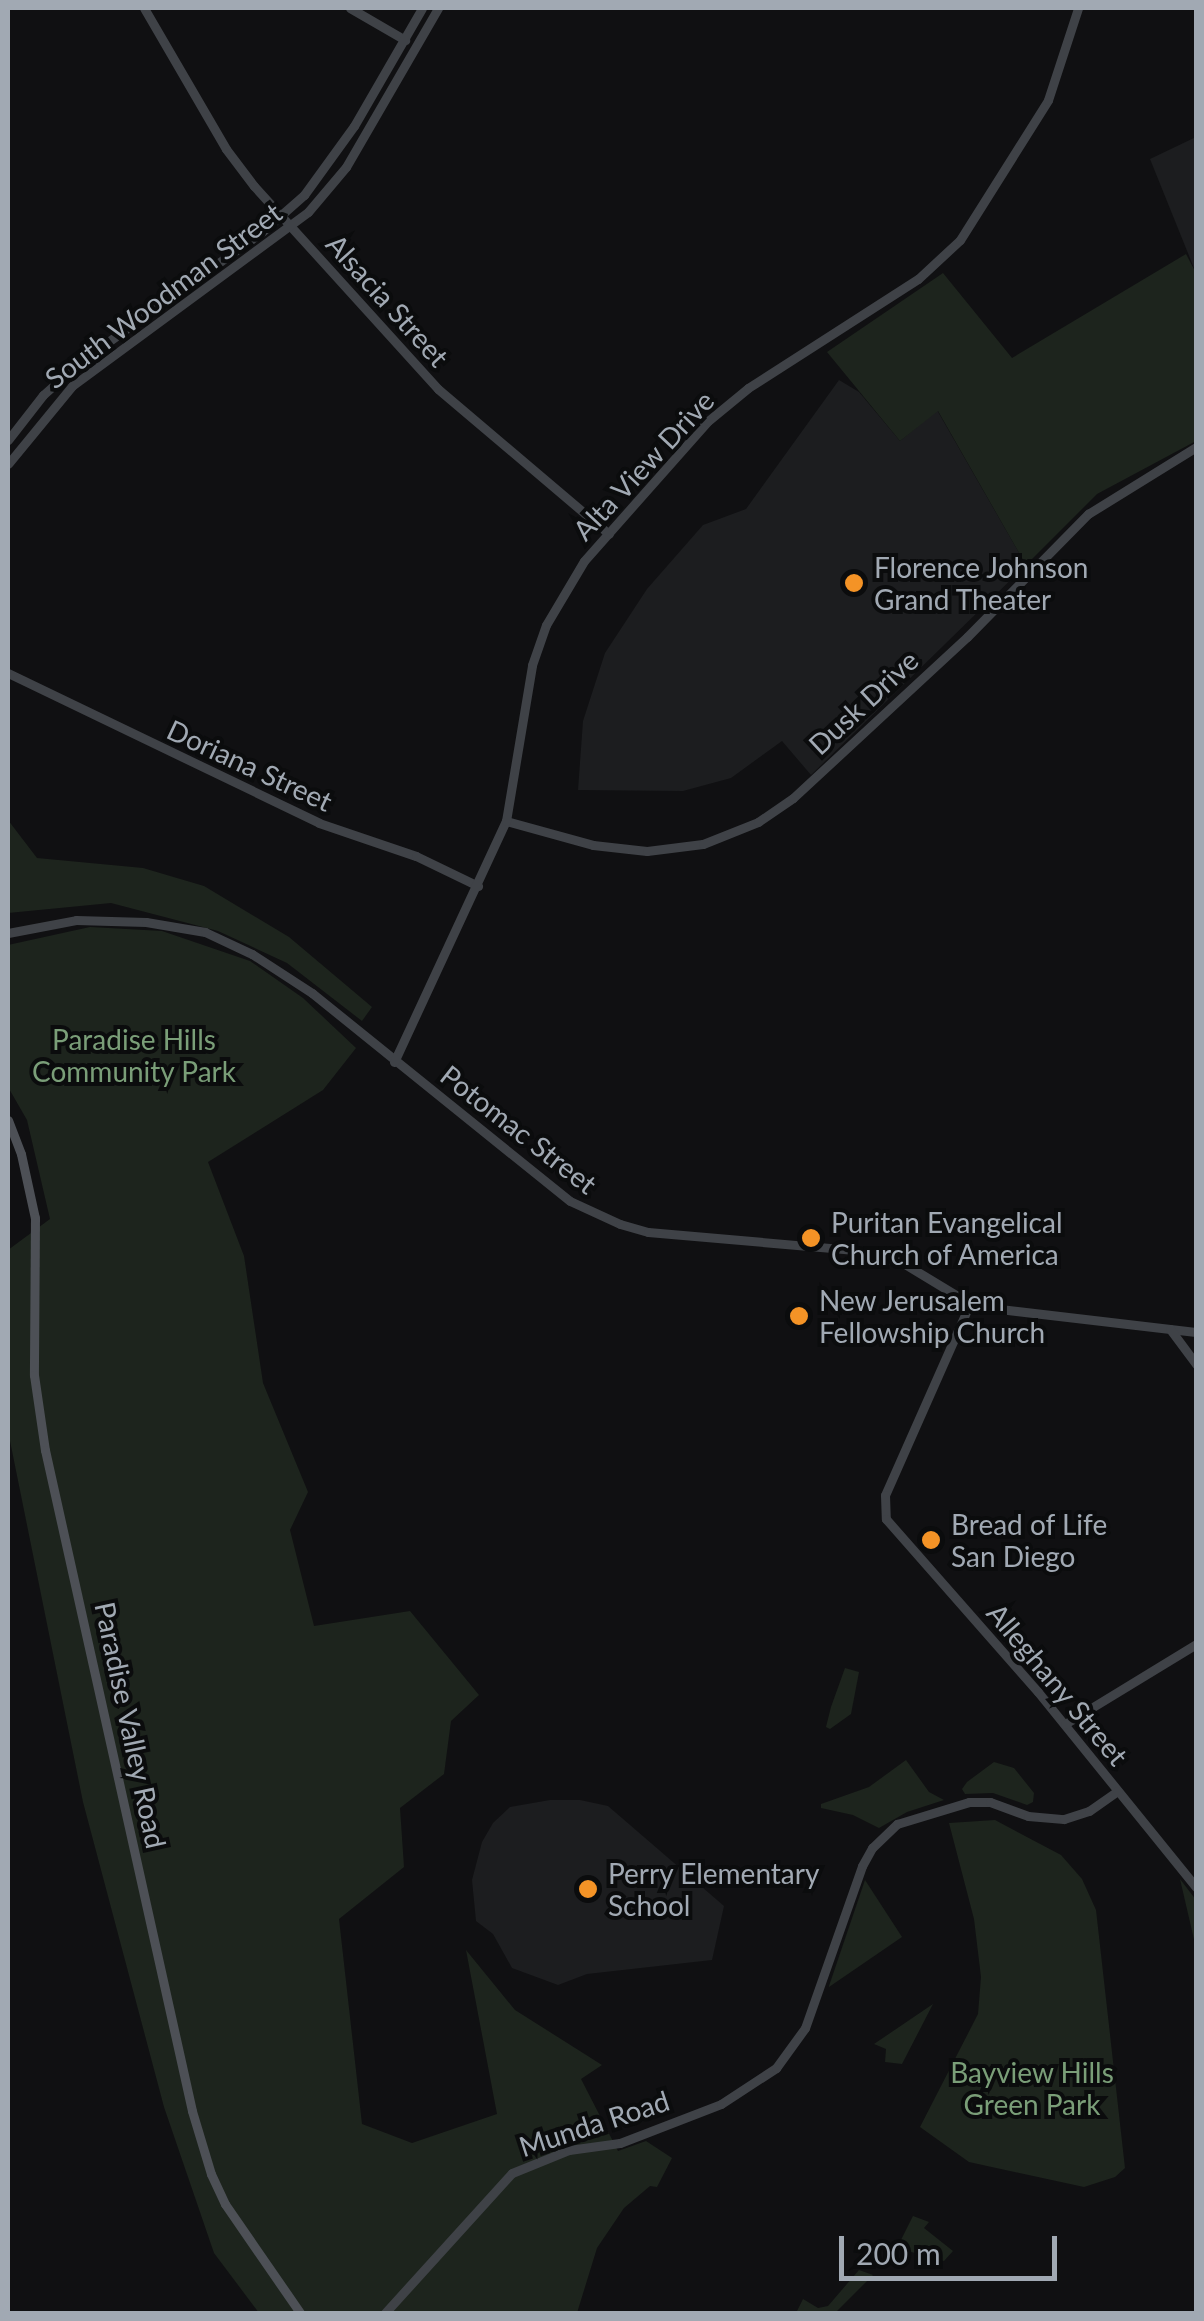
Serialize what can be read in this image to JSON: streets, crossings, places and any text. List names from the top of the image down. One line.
{"streets":{"main road":["Paradise Valley Road"],"street":["South Woodman Street","Alsacia Street","Alta View Drive","Dusk Drive","Doriana Street","Potomac Street","Alleghany Street","Munda Road"]},"crossings":[["South Woodman Street","Alsacia Street"],["Alsacia Street","Alta View Drive"],["Alta View Drive","Dusk Drive"],["Alta View Drive","Doriana Street"],["Alta View Drive","Potomac Street"],["Potomac Street","Alleghany Street"],["Alleghany Street","Munda Road"]],"parks":["Paradise Hills Community Park","Bayview Hills Green Park"],"places":["Florence Johnson Grand Theater","Puritan Evangelical Church of America","New Jerusalem Fellowship Church","Bread of Life San Diego","Perry Elementary School"],"scale_bar":"200 m"}
